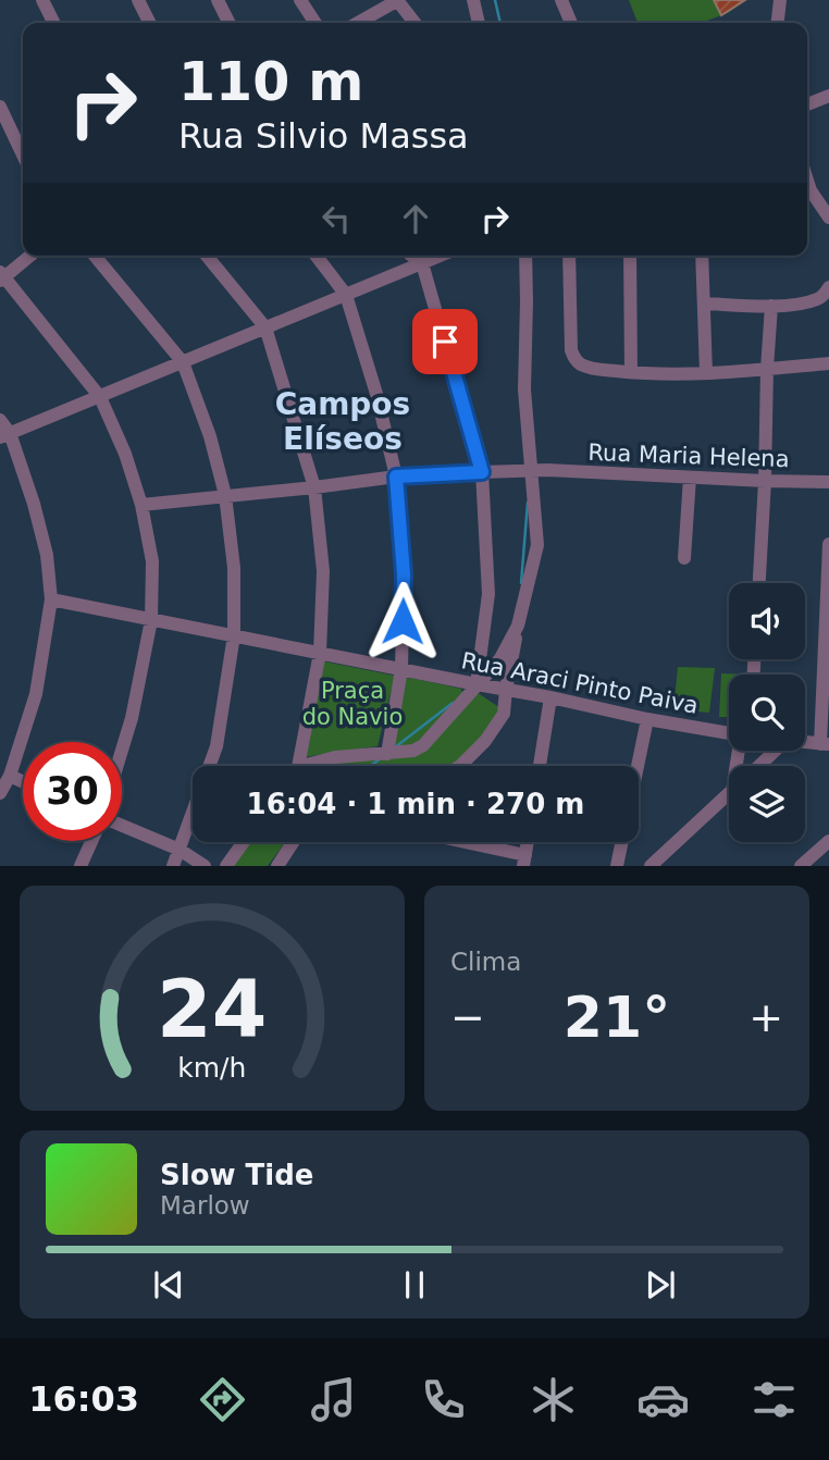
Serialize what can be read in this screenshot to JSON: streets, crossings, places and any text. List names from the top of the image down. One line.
{"streets":{"street":["Rua Maria Helena","Rua Araci Pinto Paiva"]},"districts":["Campos Elíseos"],"parks":["Praça do Navio"],"page":{"turn":["110 m","Rua Silvio Massa"],"limit":"30","trip":"16:04 · 1 min · 270 m","tile":"Clima","heat":["−","21°","+"],"song":["Slow Tide","Marlow"],"tabs":"16:03","gauge":["24","km/h"]}}
